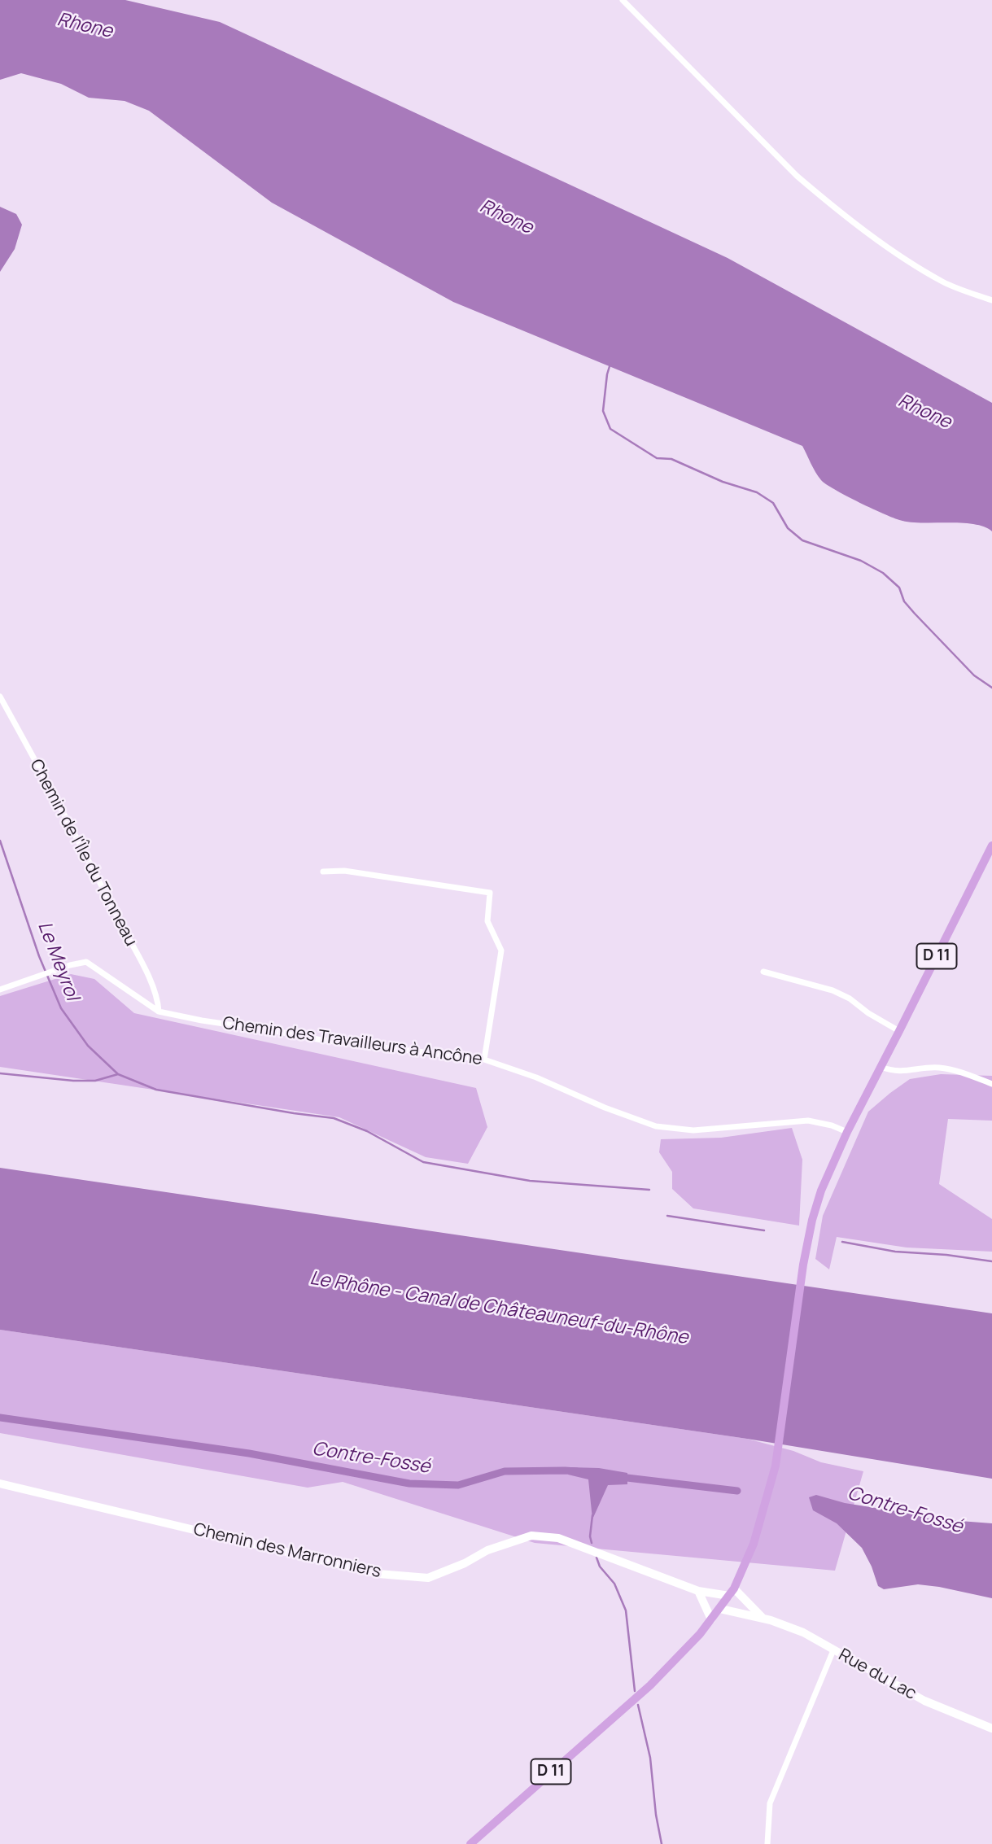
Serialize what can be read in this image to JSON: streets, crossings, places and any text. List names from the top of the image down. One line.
{"streets":{"main road":["D 11"],"street":["Chemin de l'Île du Tonneau","Chemin des Travailleurs à Ancône","Chemin des Marronniers","Rue du Lac"]},"crossings":[["Chemin de l'Île du Tonneau","Chemin des Travailleurs à Ancône"],["D 11","Chemin des Travailleurs à Ancône"],["D 11","Chemin des Marronniers"],["D 11","Rue du Lac"]],"water":["Rhone","Le Meyrol","Le Rhône - Canal de Châteauneuf-du-Rhône","Contre-Fossé"]}
